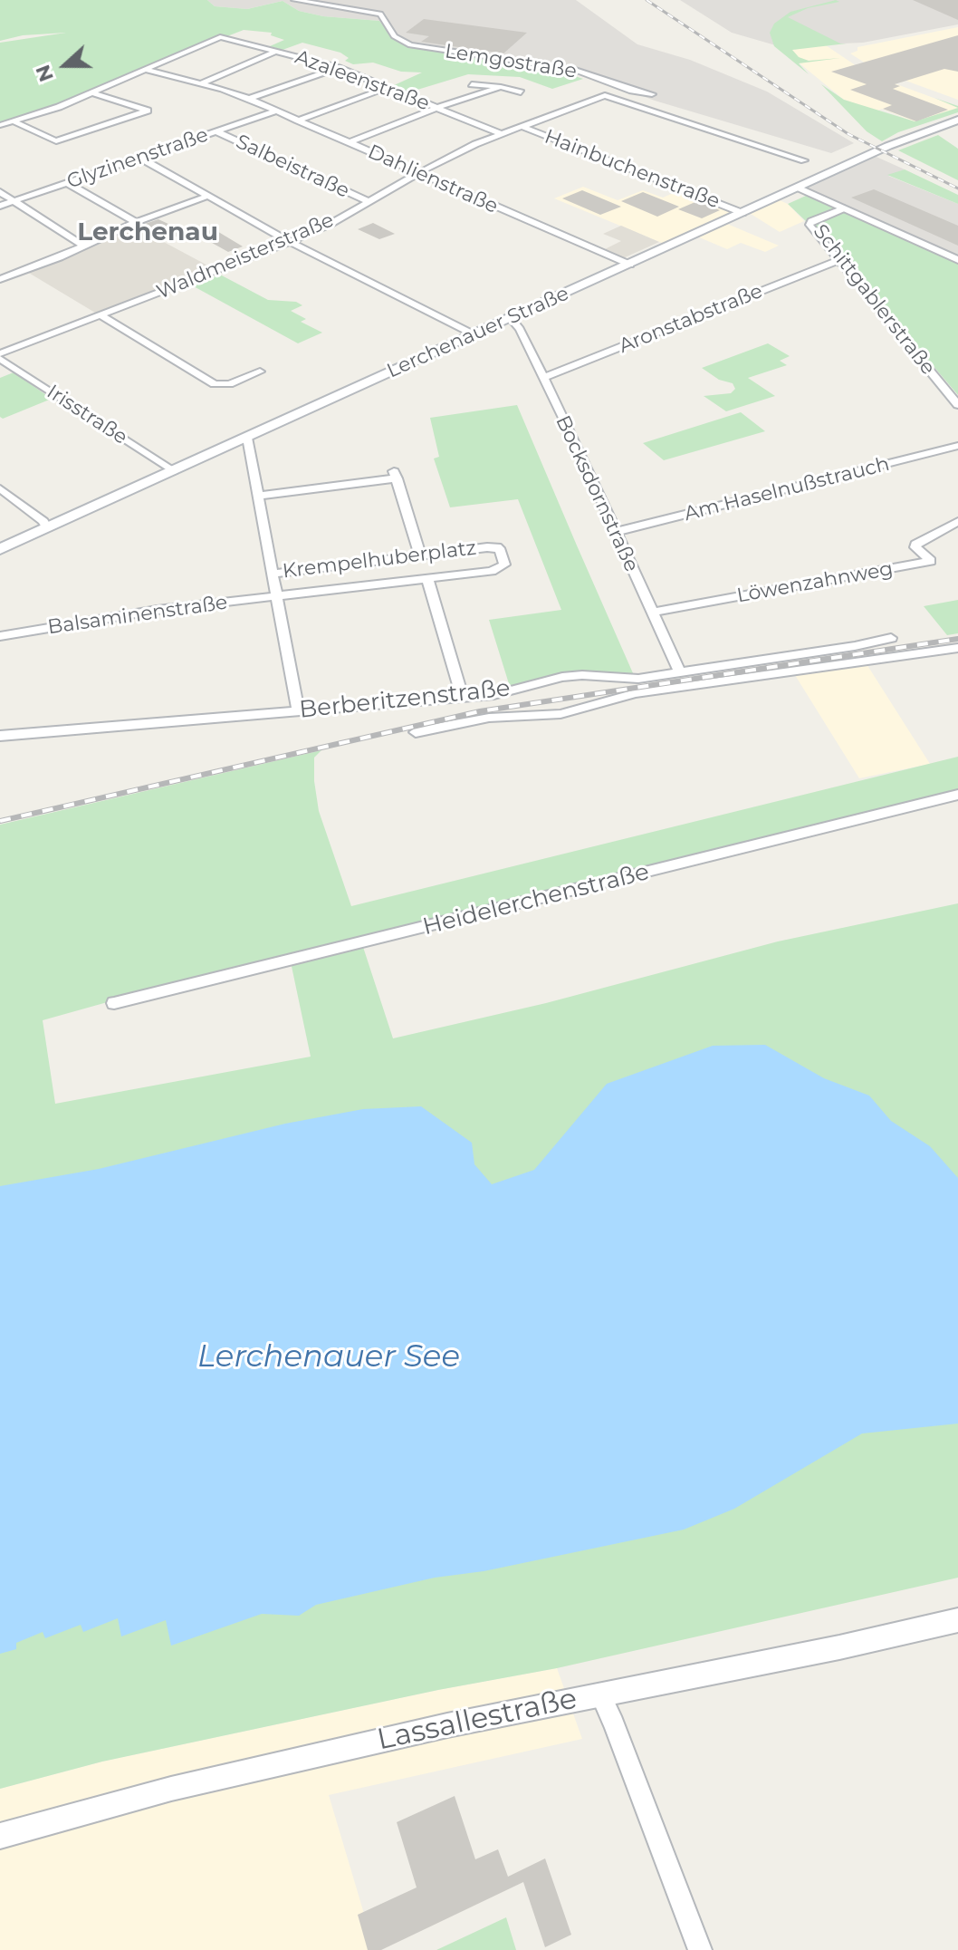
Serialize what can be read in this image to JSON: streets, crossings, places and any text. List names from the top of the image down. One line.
{"streets":{"main road":["Lerchenauer Straße"],"street":["Lemgostraße","Azaleenstraße","Glyzinenstraße","Salbeistraße","Hainbuchenstraße","Dahlienstraße","Waldmeisterstraße","Schittgablerstraße","Aronstabstraße","Irisstraße","Am Haselnußstrauch","Bocksdornstraße","Krempelhuberplatz","Löwenzahnweg","Balsaminenstraße","Berberitzenstraße","Heidelerchenstraße","Lassallestraße"]},"crossings":[["Azaleenstraße","Dahlienstraße"],["Azaleenstraße","Waldmeisterstraße"],["Glyzinenstraße","Salbeistraße"],["Glyzinenstraße","Dahlienstraße"],["Salbeistraße","Waldmeisterstraße"],["Hainbuchenstraße","Waldmeisterstraße"],["Hainbuchenstraße","Lerchenauer Straße"],["Dahlienstraße","Waldmeisterstraße"],["Dahlienstraße","Lerchenauer Straße"],["Schittgablerstraße","Aronstabstraße"],["Aronstabstraße","Bocksdornstraße"],["Lerchenauer Straße","Irisstraße"],["Lerchenauer Straße","Bocksdornstraße"],["Am Haselnußstrauch","Bocksdornstraße"],["Bocksdornstraße","Löwenzahnweg"],["Bocksdornstraße","Berberitzenstraße"],["Krempelhuberplatz","Balsaminenstraße"]],"districts":["Lerchenau"],"water":["Lerchenauer See"],"north":"left"}
